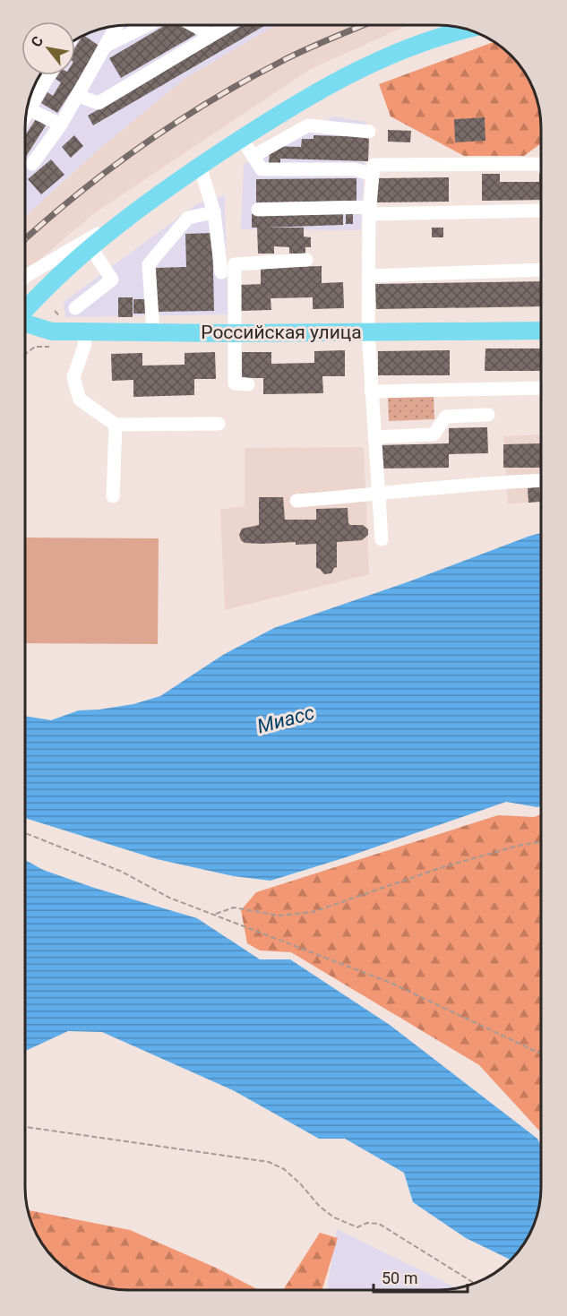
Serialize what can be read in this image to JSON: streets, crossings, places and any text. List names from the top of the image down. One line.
{"streets":{"main road":["Российская улица"]},"water":["Миасс"],"scale_bar":"50 m","north":"top left"}
